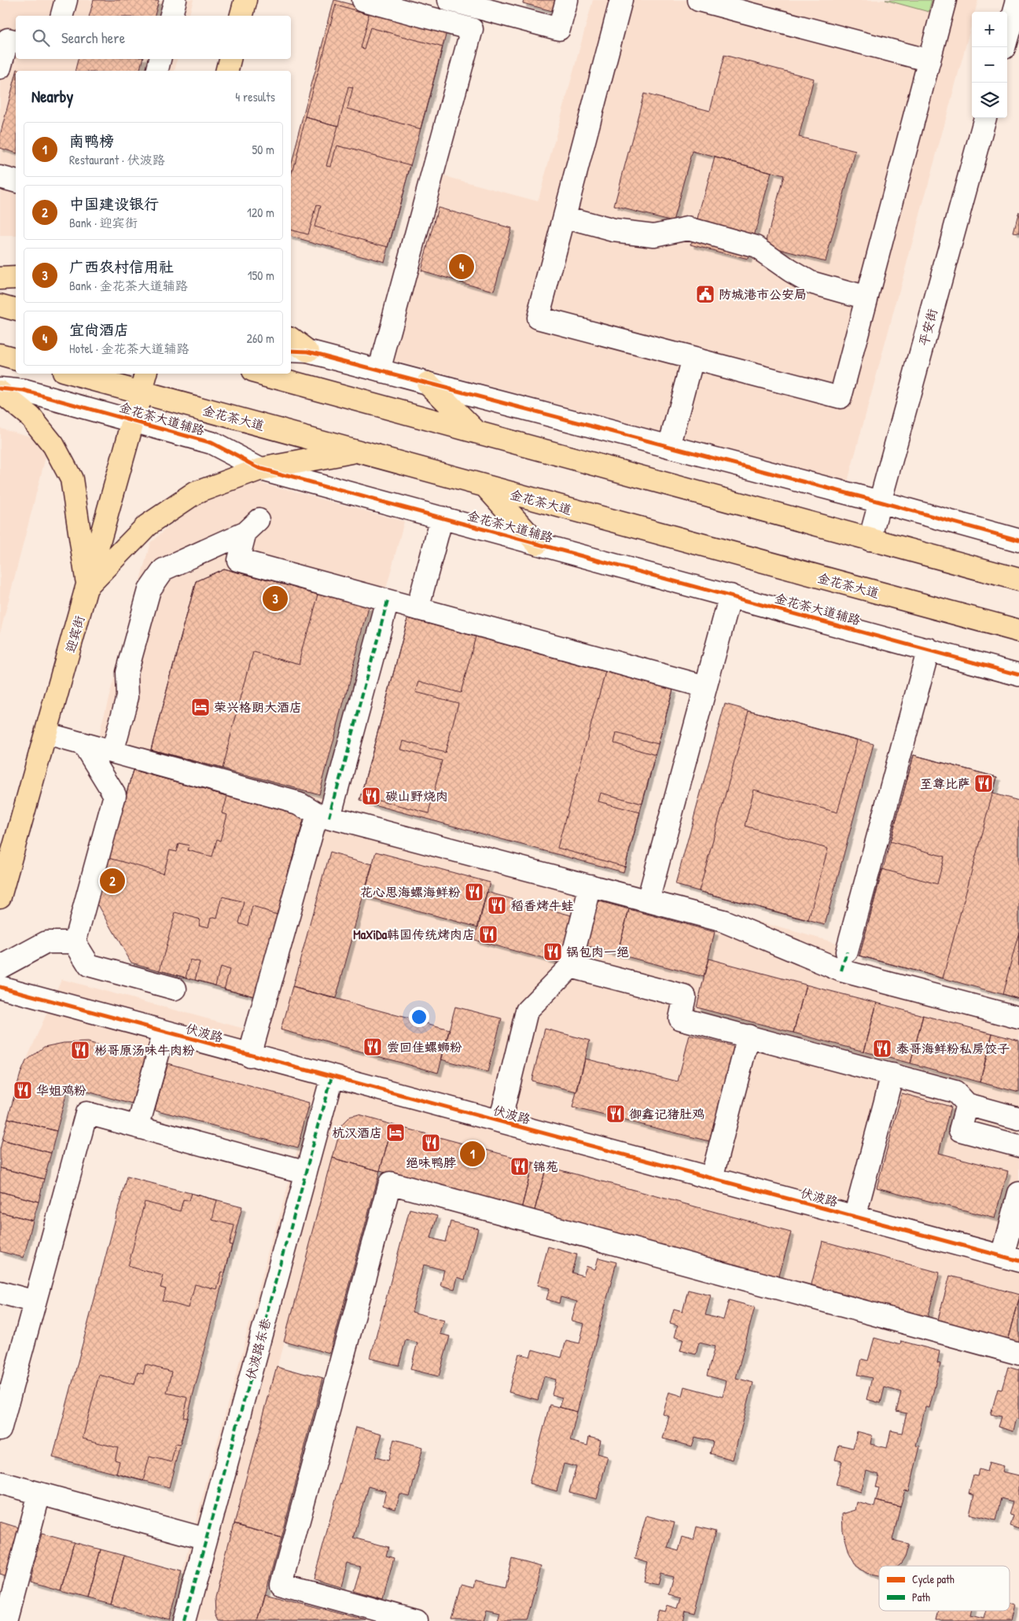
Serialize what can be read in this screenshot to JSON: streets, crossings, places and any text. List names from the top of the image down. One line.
{"streets":{"main road":["金花茶大道","迎宾街"],"street":["平安街","金花茶大道辅路","伏波路","伏波路东巷"]},"crossings":[["金花茶大道","迎宾街"],["金花茶大道辅路","迎宾街"],["伏波路","伏波路东巷"]],"places":{"public building":["防城港市公安局"],"hotel":["荣兴格朗大酒店","杭汉酒店"],"restaurant":["至尊比萨","碳山野烧肉","花心思海螺海鲜粉","稻香烤牛蛙","MaXiDa韩国传统烤肉店","锅包肉一绝","尝回佳螺蛳粉","泰哥海鲜粉私房饺子","彬哥原汤味牛肉粉","华姐鸡粉","御鑫记猪肚鸡","绝味鸭脖","锦苑"]},"legend":["Cycle path","Path"],"page":{"map_buttons":["+","−"],"search":"Search here","heading":["Nearby","4 results"],"list":[{"mark":"1","name":"南鸭榜","note":"Restaurant · 伏波路","value":"50 m"},{"mark":"2","name":"中国建设银行","note":"Bank · 迎宾街","value":"120 m"},{"mark":"3","name":"广西农村信用社","note":"Bank · 金花茶大道辅路","value":"150 m"},{"mark":"4","name":"宜尚酒店","note":"Hotel · 金花茶大道辅路","value":"260 m"}],"pins":["4","3","2","1"]}}
